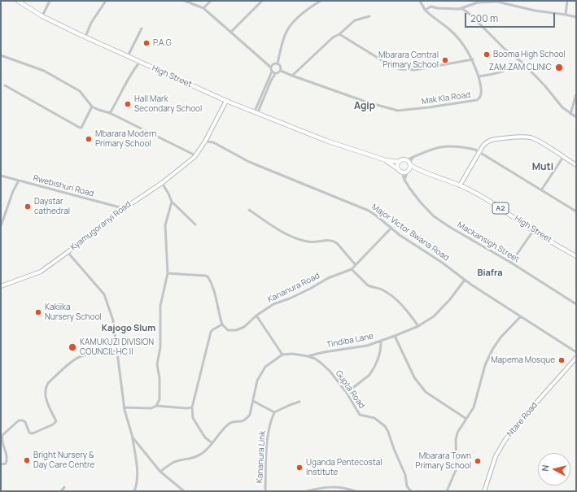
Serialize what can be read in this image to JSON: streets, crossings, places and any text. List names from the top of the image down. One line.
{"streets":{"main road":["High Street","A2","Kyamugoranyi Road","Ntare Road"],"street":["Mak Kla Road","Rwebishuri Road","Major Victor Bwana Road","Mackansigh Street","Kananura Road","Tindiba Lane","Gupta Road","Kananura Link"]},"crossings":[["High Street","A2"],["High Street","Kyamugoranyi Road"],["High Street","Mackansigh Street"],["Rwebishuri Road","Kyamugoranyi Road"],["A2","Mackansigh Street"],["Kyamugoranyi Road","Major Victor Bwana Road"],["Major Victor Bwana Road","Kananura Road"],["Major Victor Bwana Road","Tindiba Lane"],["Tindiba Lane","Gupta Road"]],"districts":["Agip","Muti","Biafra","Kajogo Slum"],"places":["P.A.G","Booma High School","Mbarara Central Primary School","ZAM.ZAM CLINIC","Hall Mark Secondary School","Mbarara Modern Primary School","Daystar cathedral","Kakiika Nursery School","KAMUKUZI DIVISION COUNCIL HC II","Mapema Mosque","Bright Nursery & Day Care Centre","Mbarara Town Primary School","Uganda Pentecostal Institute"],"scale_bar":"200 m","north":"left"}
